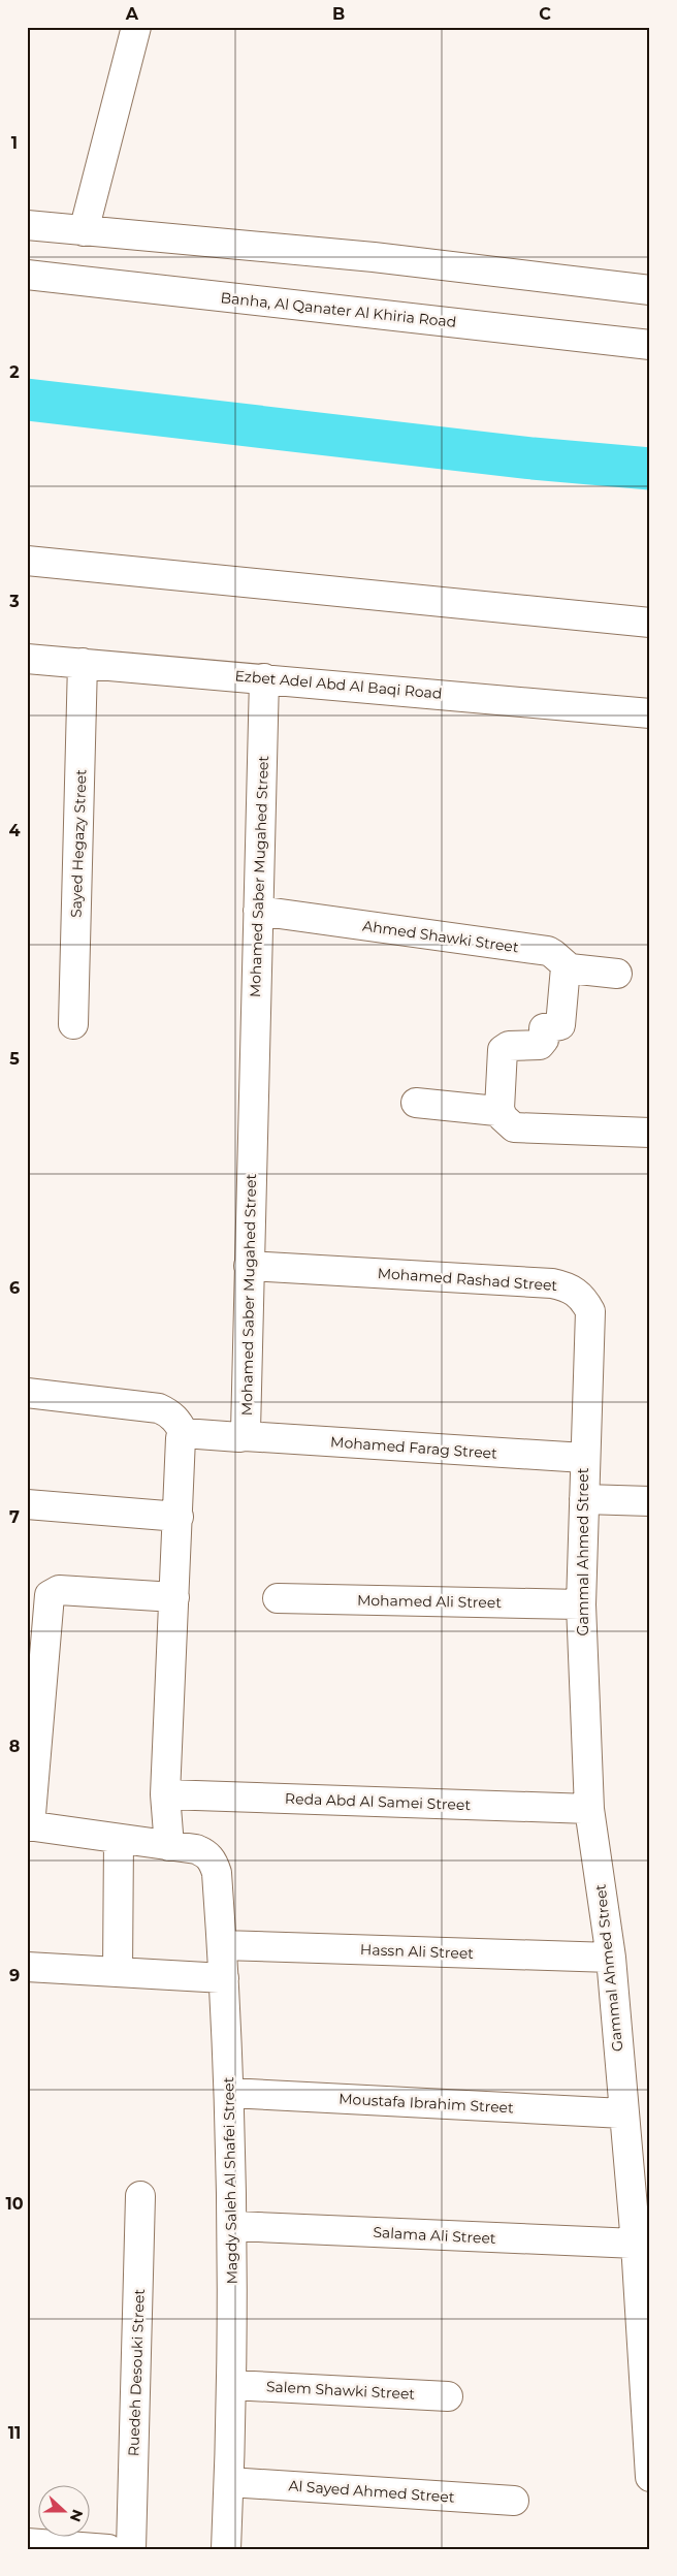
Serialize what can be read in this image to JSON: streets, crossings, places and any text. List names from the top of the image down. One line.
{"streets":{"street":["Banha, Al Qanater Al Khiria Road","Ezbet Adel Abd Al Baqi Road","Sayed Hegazy Street","Mohamed Saber Mugahed Street","Ahmed Shawki Street","Mohamed Rashad Street","Mohamed Farag Street","Gammal Ahmed Street","Mohamed Ali Street","Reda Abd Al Samei Street","Hassn Ali Street","Moustafa Ibrahim Street","Magdy Saleh Al Shafei Street","Salama Ali Street","Ruedeh Desouki Street","Salem Shawki Street","Al Sayed Ahmed Street"]},"crossings":[["Ezbet Adel Abd Al Baqi Road","Sayed Hegazy Street"],["Ezbet Adel Abd Al Baqi Road","Mohamed Saber Mugahed Street"],["Mohamed Saber Mugahed Street","Ahmed Shawki Street"],["Mohamed Saber Mugahed Street","Mohamed Rashad Street"],["Mohamed Saber Mugahed Street","Mohamed Farag Street"],["Mohamed Rashad Street","Mohamed Farag Street"],["Mohamed Rashad Street","Gammal Ahmed Street"],["Mohamed Farag Street","Gammal Ahmed Street"],["Gammal Ahmed Street","Mohamed Ali Street"],["Gammal Ahmed Street","Reda Abd Al Samei Street"],["Gammal Ahmed Street","Hassn Ali Street"],["Gammal Ahmed Street","Moustafa Ibrahim Street"],["Gammal Ahmed Street","Salama Ali Street"],["Hassn Ali Street","Magdy Saleh Al Shafei Street"],["Moustafa Ibrahim Street","Magdy Saleh Al Shafei Street"],["Magdy Saleh Al Shafei Street","Salama Ali Street"],["Magdy Saleh Al Shafei Street","Salem Shawki Street"],["Magdy Saleh Al Shafei Street","Al Sayed Ahmed Street"]],"north":"right","grid":{"columns":["A","B","C"],"rows":["1","2","3","4","5","6","7","8","9","10","11"]}}
